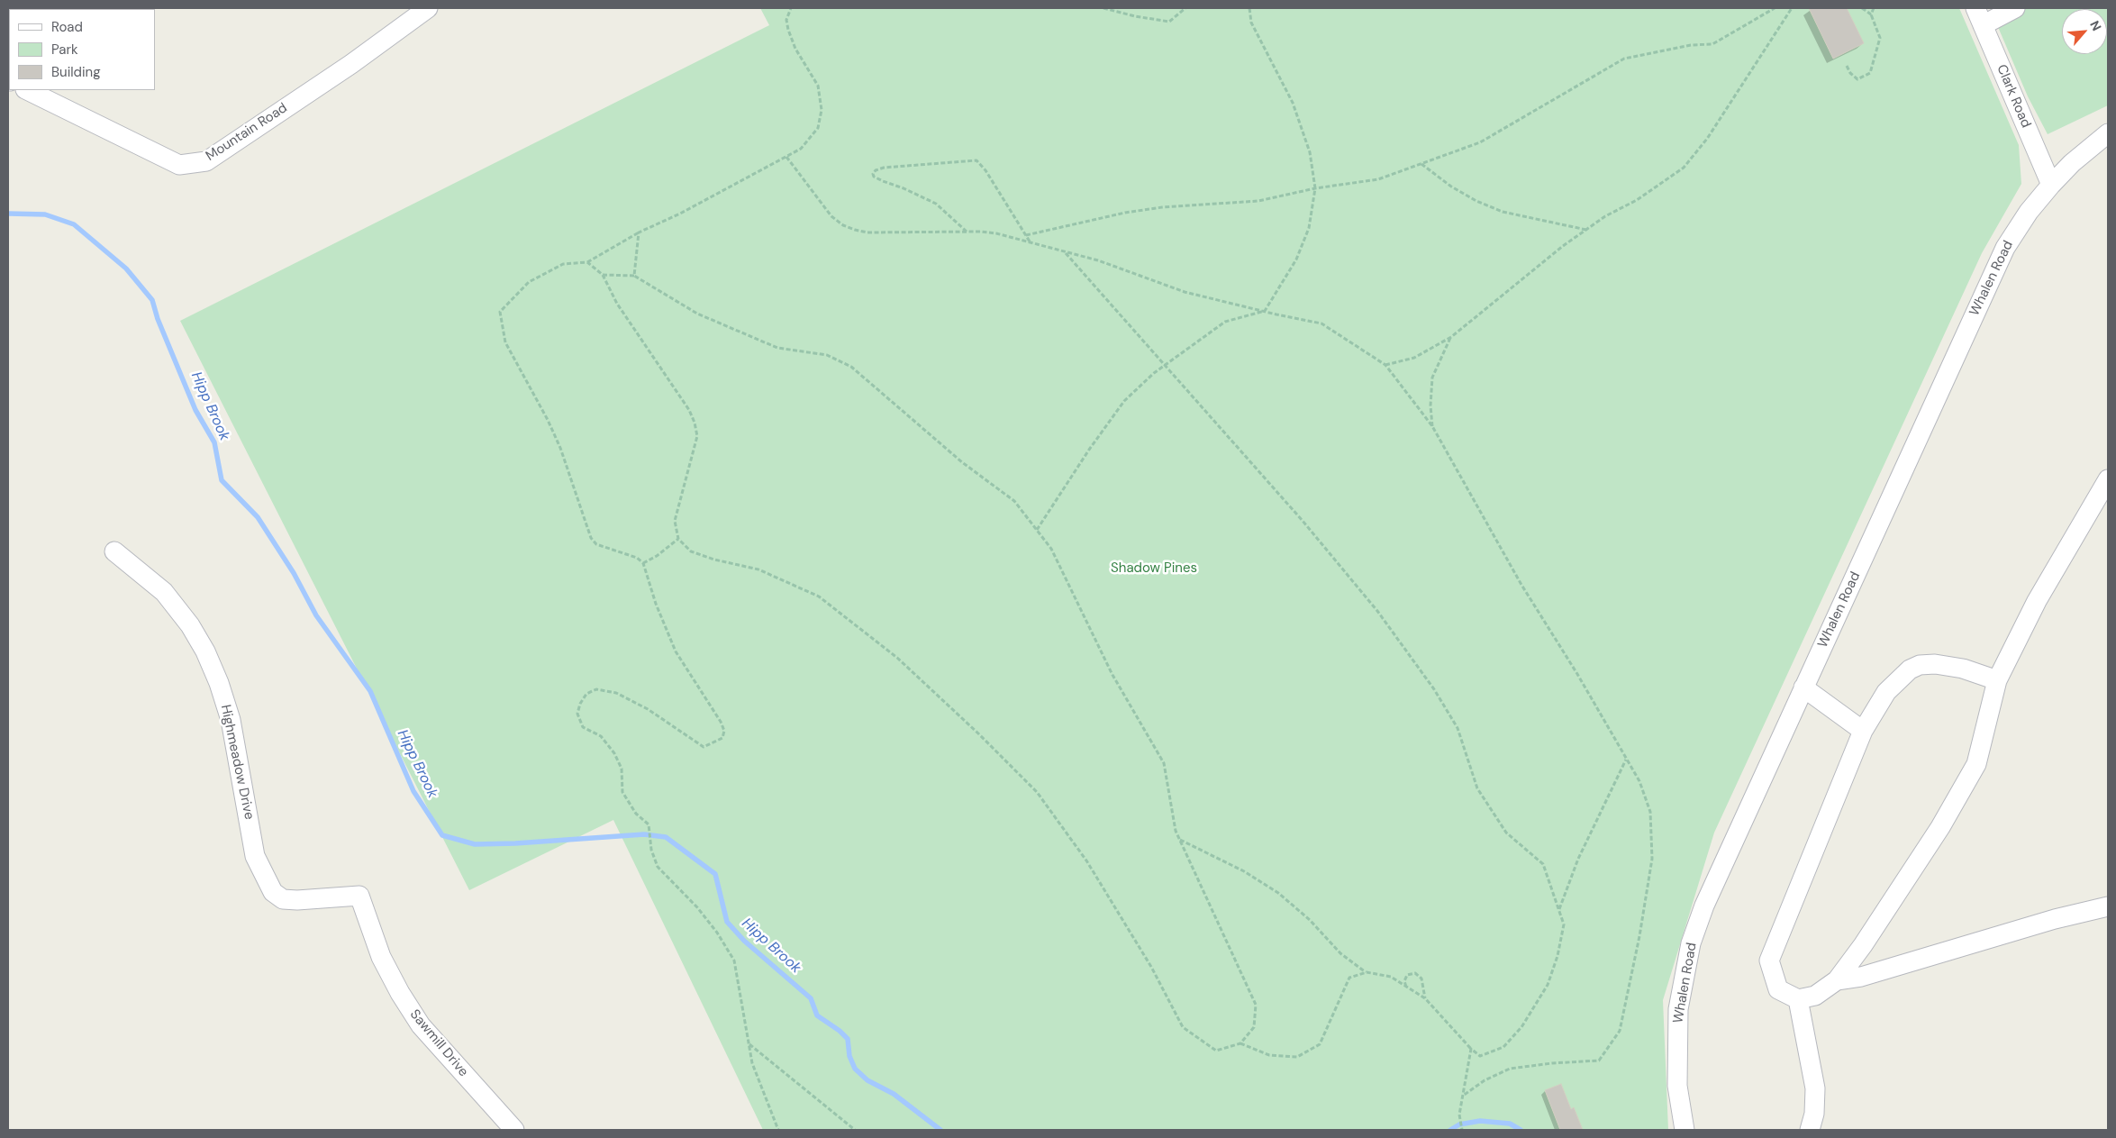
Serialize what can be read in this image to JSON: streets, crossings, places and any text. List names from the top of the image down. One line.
{"streets":{"street":["Clark Road","Mountain Road","Whalen Road","Highmeadow Drive","Sawmill Drive"]},"crossings":[["Clark Road","Whalen Road"],["Highmeadow Drive","Sawmill Drive"]],"water":["Hipp Brook"],"parks":["Shadow Pines"],"legend":["Road","Park","Building"],"north":"top right"}
